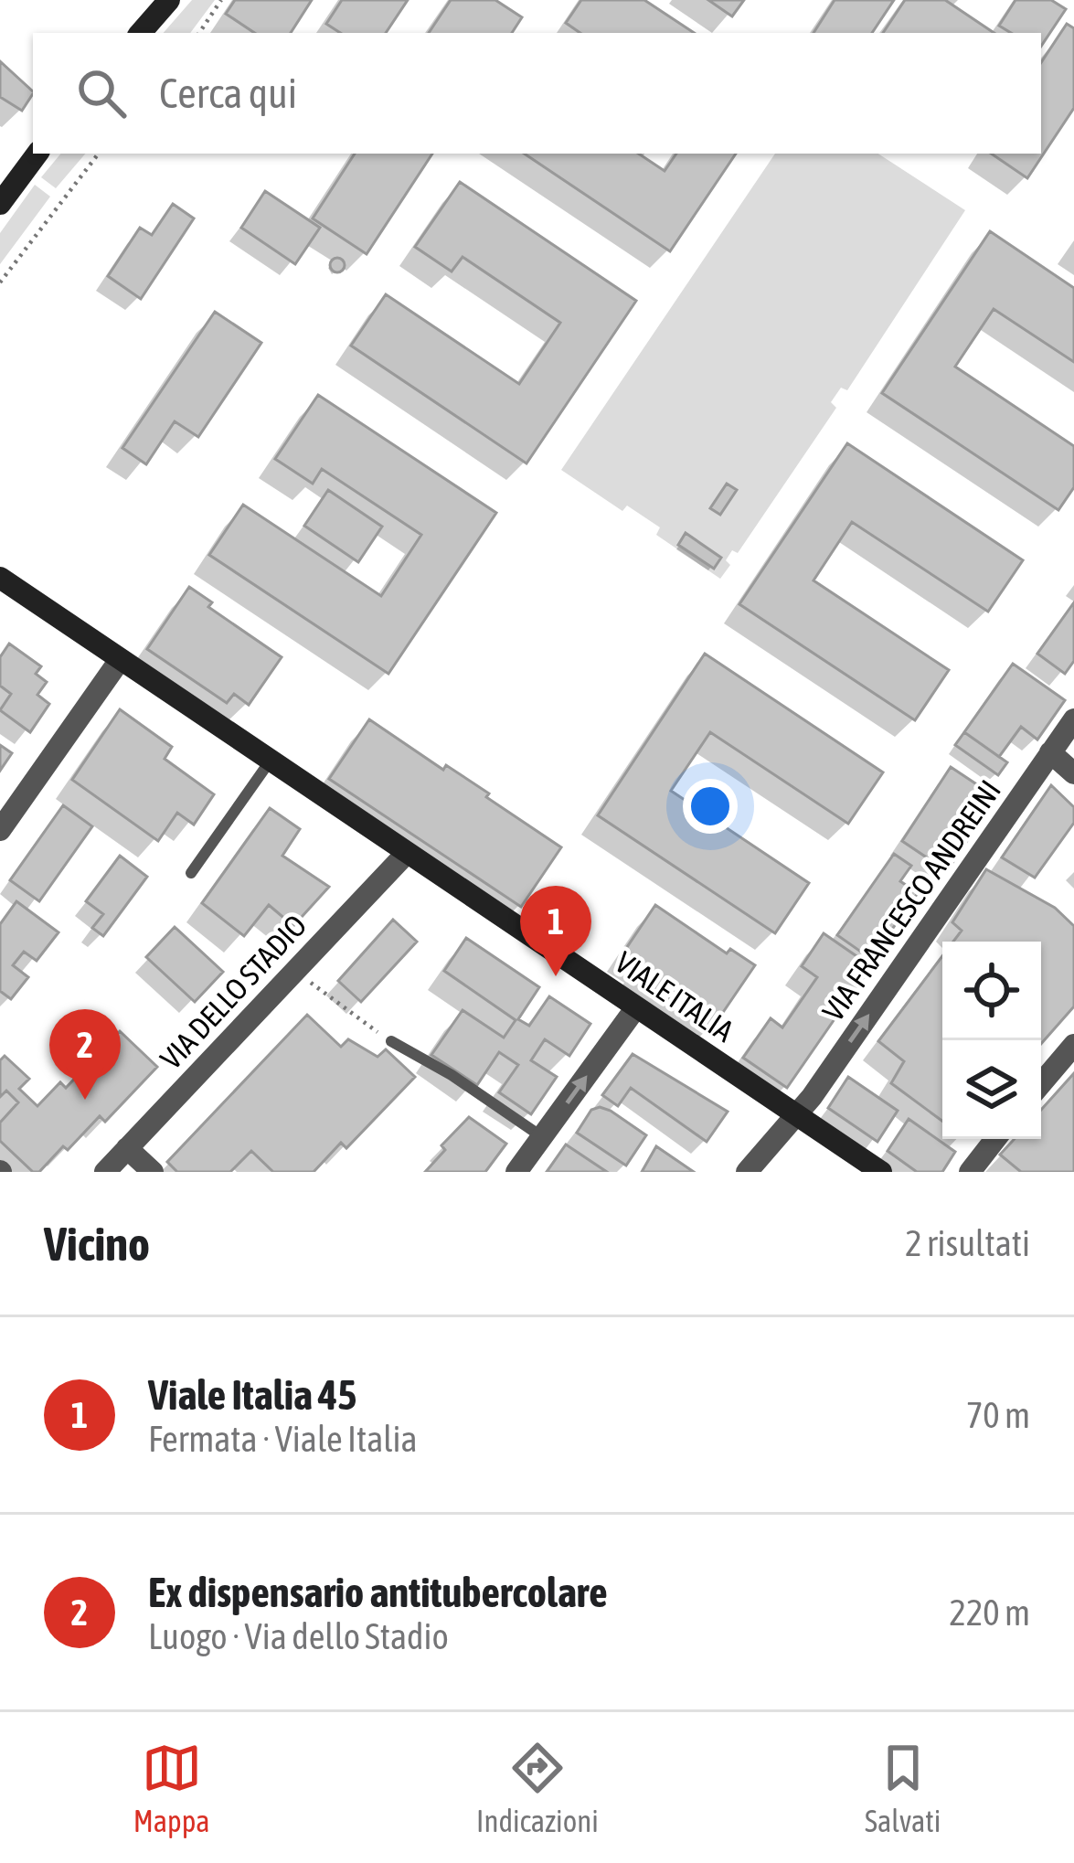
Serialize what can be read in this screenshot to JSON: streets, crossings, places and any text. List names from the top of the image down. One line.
{"streets":{"street":["VIA FRANCESCO ANDREINI","VIA DELLO STADIO","VIALE ITALIA"]},"crossings":[["VIA FRANCESCO ANDREINI","VIALE ITALIA"],["VIA DELLO STADIO","VIALE ITALIA"]],"one_way":["VIA FRANCESCO ANDREINI"],"page":{"search":"Cerca qui","pins":["1","2"],"heading":["Vicino","2 risultati"],"list":[{"mark":"1","name":"Viale Italia 45","note":"Fermata · Viale Italia","value":"70 m"},{"mark":"2","name":"Ex dispensario antitubercolare","note":"Luogo · Via dello Stadio","value":"220 m"}],"nav":["Mappa","Indicazioni","Salvati"]}}
